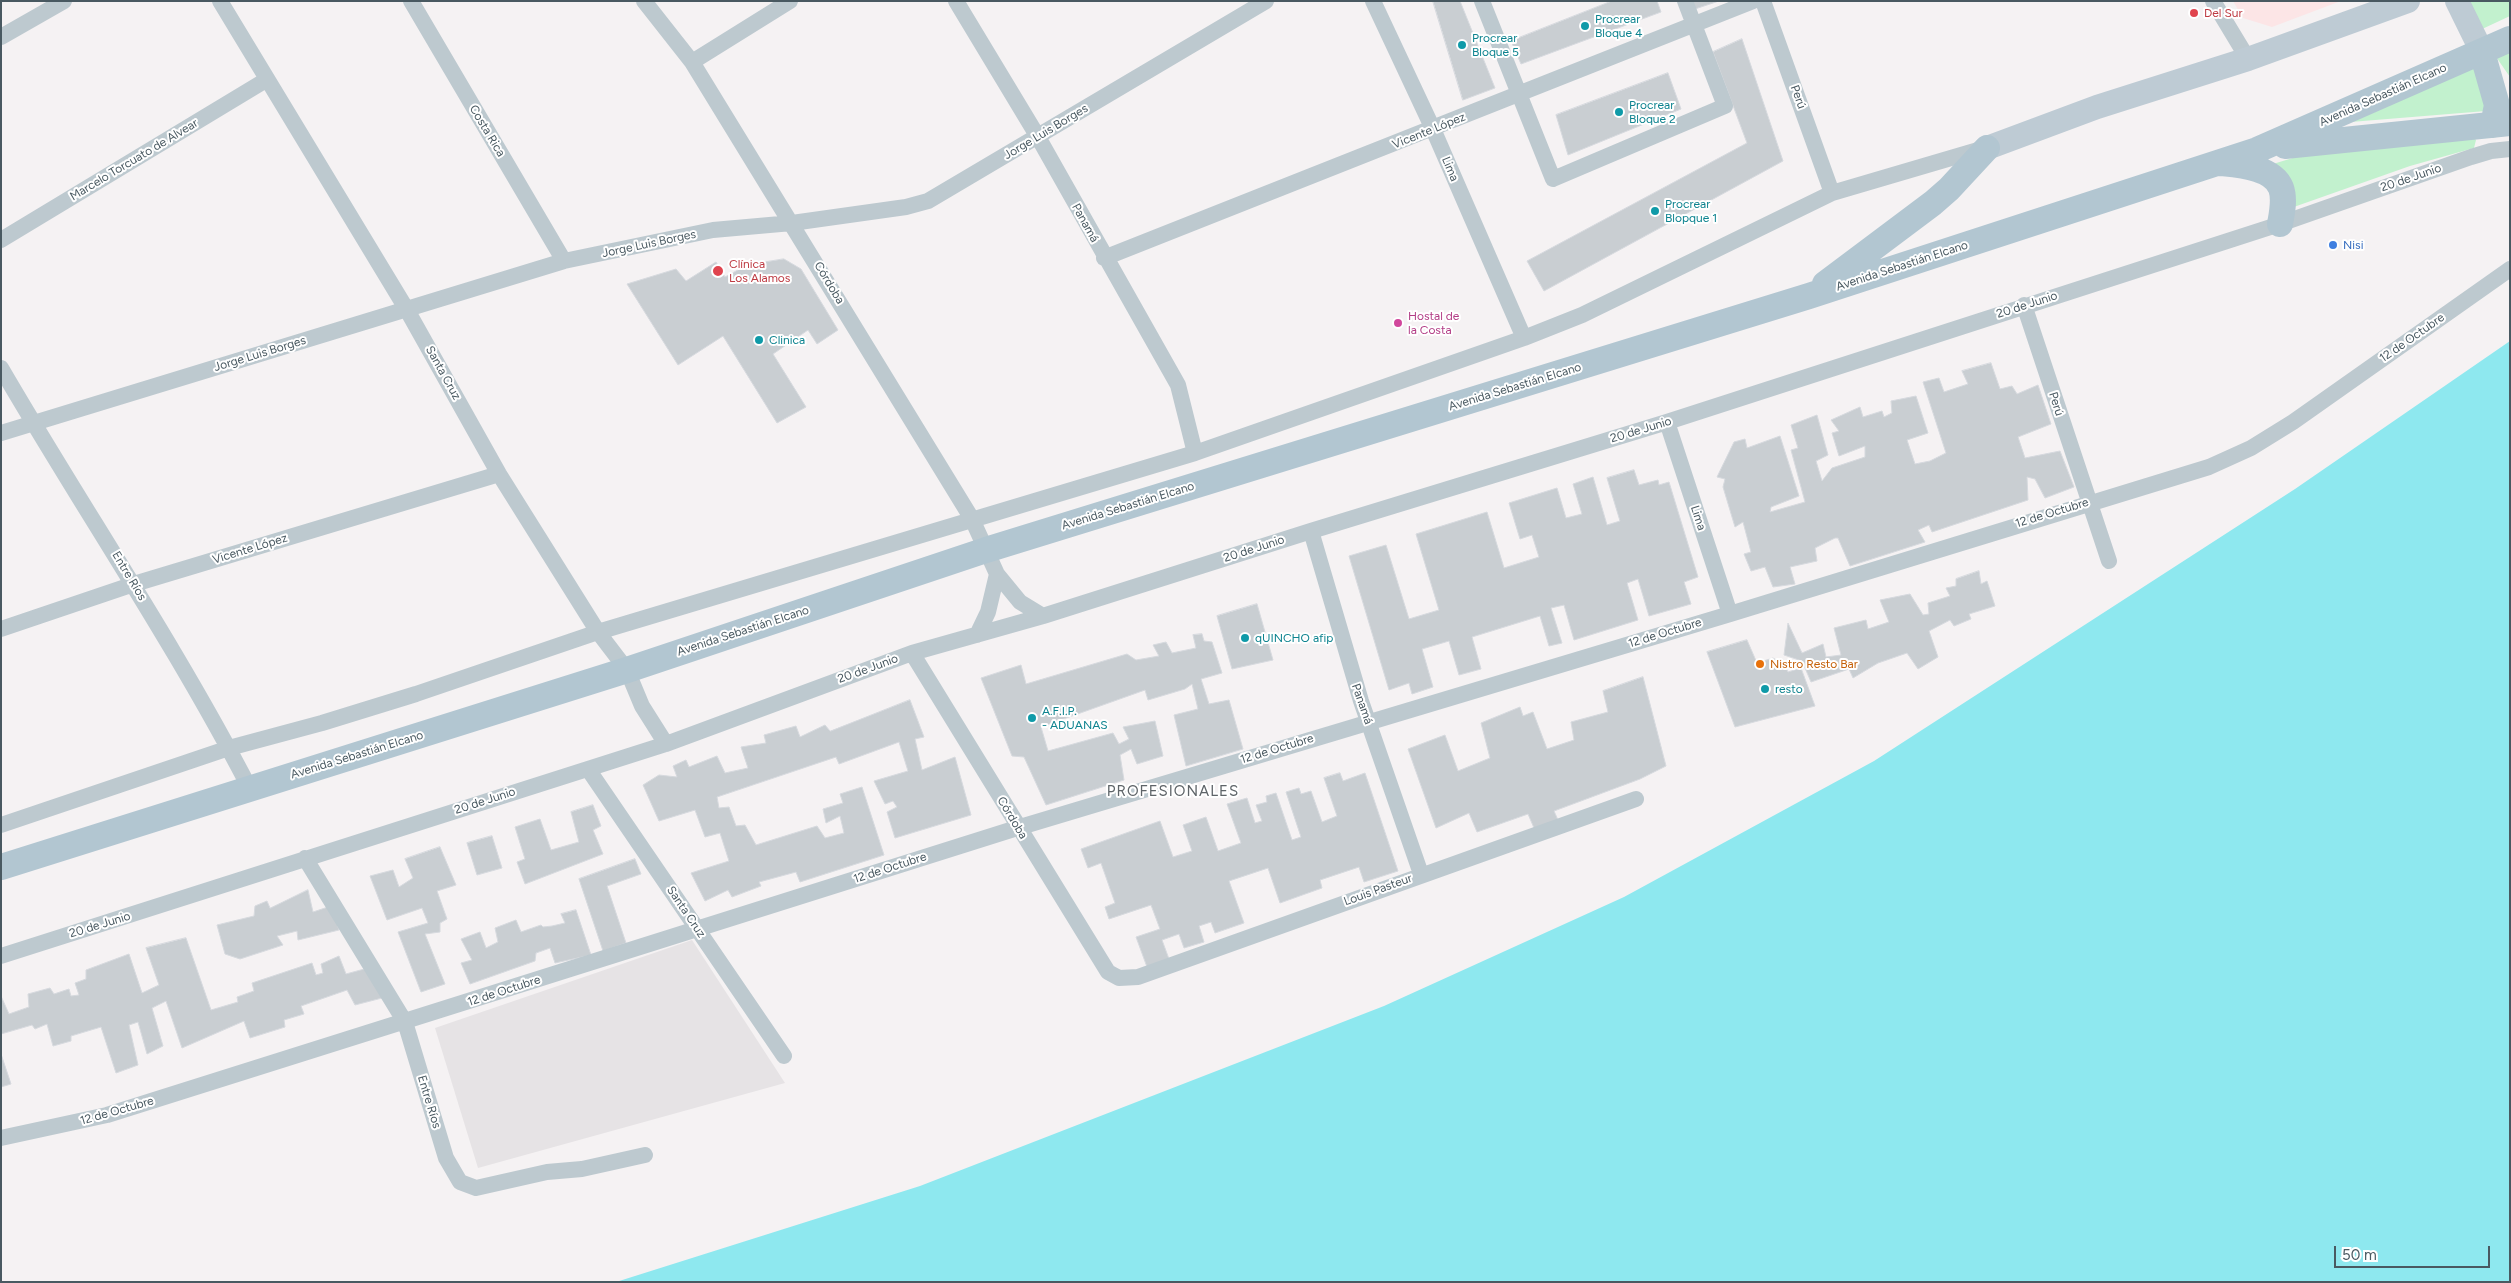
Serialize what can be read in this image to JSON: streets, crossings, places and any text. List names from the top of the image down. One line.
{"streets":{"main road":["Avenida Sebastián Elcano"],"street":["Perú","Costa Rica","Vicente López","Jorge Luis Borges","Marcelo Torcuato de Alvear","Lima","20 de Junio","Panamá","Córdoba","12 de Octubre","Santa Cruz","Entre Ríos","Louis Pasteur"]},"crossings":[["Avenida Sebastián Elcano","Córdoba"],["Avenida Sebastián Elcano","Santa Cruz"],["Avenida Sebastián Elcano","Entre Ríos"],["Perú","20 de Junio"],["Perú","12 de Octubre"],["Costa Rica","Jorge Luis Borges"],["Vicente López","Lima"],["Vicente López","Panamá"],["Vicente López","Santa Cruz"],["Vicente López","Entre Ríos"],["Jorge Luis Borges","Panamá"],["Jorge Luis Borges","Córdoba"],["Jorge Luis Borges","Santa Cruz"],["Jorge Luis Borges","Entre Ríos"],["Marcelo Torcuato de Alvear","Santa Cruz"],["Lima","20 de Junio"],["Lima","12 de Octubre"],["20 de Junio","Panamá"],["20 de Junio","Córdoba"],["20 de Junio","Santa Cruz"],["20 de Junio","Entre Ríos"],["Panamá","12 de Octubre"],["Panamá","Louis Pasteur"],["Córdoba","12 de Octubre"],["Córdoba","Louis Pasteur"],["12 de Octubre","Santa Cruz"],["12 de Octubre","Entre Ríos"]],"districts":["PROFESIONALES"],"places":["Del Sur","Procrear Bloque 4","Procrear Bloque 5","Procrear Bloque 2","Procrear Blopque 1","Nisi","Clínica Los Alamos","Hostal de la Costa","Clinica","qUINCHO afip","Nistro Resto Bar","resto","A.F.I.P. - ADUANAS"],"scale_bar":"50 m"}
